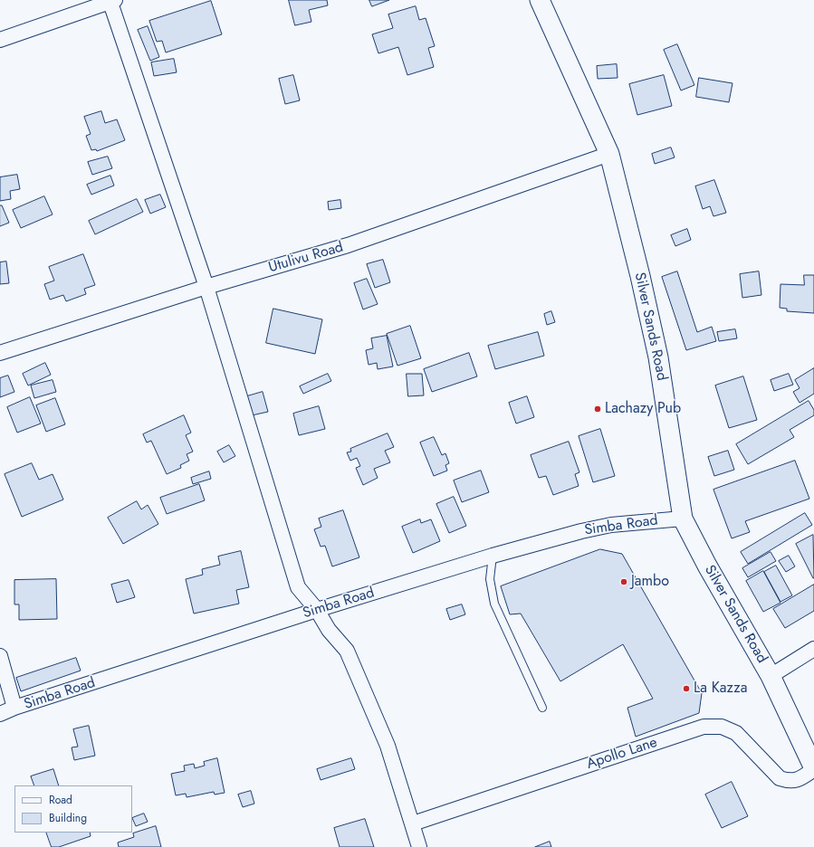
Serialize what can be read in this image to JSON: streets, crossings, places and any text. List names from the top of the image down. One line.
{"streets":{"street":["Utulivu Road","Silver Sands Road","Simba Road","Apollo Lane"]},"crossings":[["Utulivu Road","Silver Sands Road"],["Silver Sands Road","Simba Road"],["Silver Sands Road","Apollo Lane"]],"places":["Lachazy Pub","Jambo","La Kazza"],"legend":["Road","Building"]}
